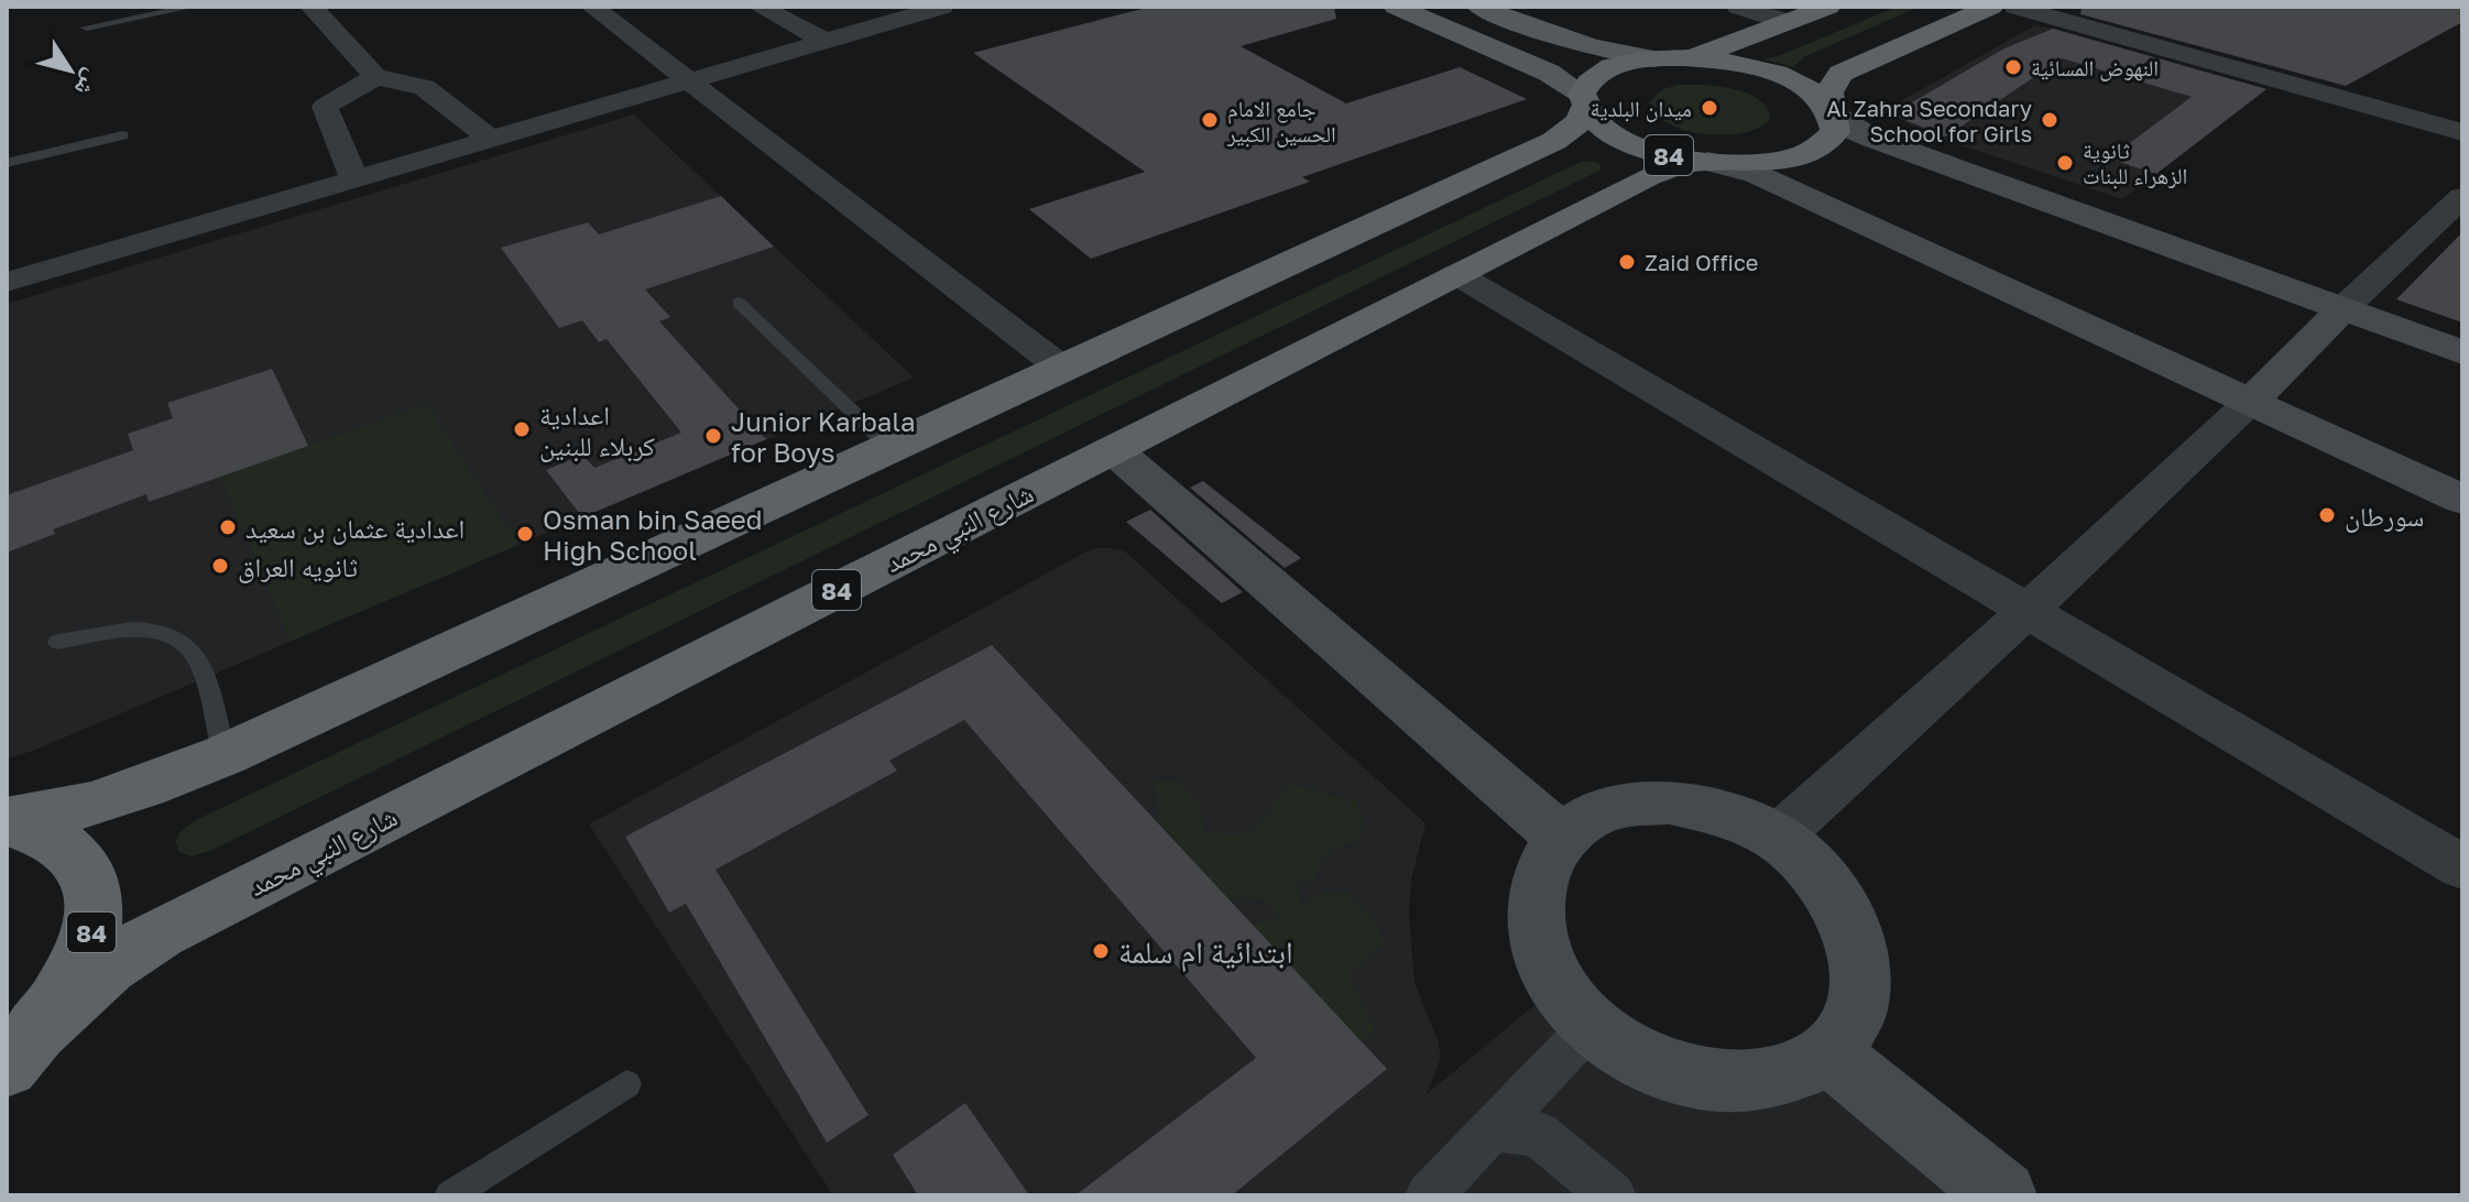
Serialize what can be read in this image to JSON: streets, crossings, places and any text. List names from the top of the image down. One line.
{"streets":{"highway":["84","شارع النبي محمد"]},"crossings":[["84","شارع النبي محمد"]],"places":["النهوض المسائية","ميدان البلدية","جامع الامام الحسين الكبير","Al Zahra Secondary School for Girls","ثانوية الزهراء للبنات","Zaid Office","اعدادية كربلاء للبنين","Junior Karbala for Boys","سورطان","اعدادية عثمان بن سعيد","Osman bin Saeed High School","ثانويه العراق","ابتدائية ام سلمة"],"north":"bottom right"}
